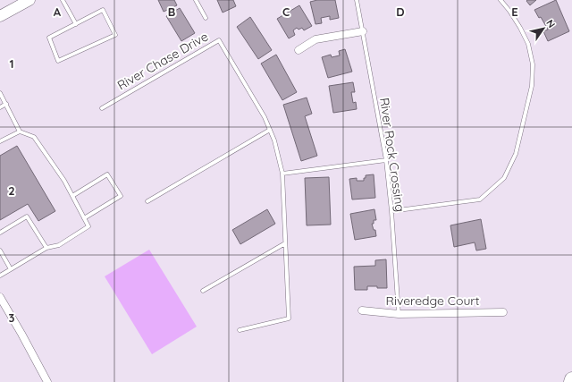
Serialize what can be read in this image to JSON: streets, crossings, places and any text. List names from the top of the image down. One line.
{"streets":{"street":["Riveredge Court"],"lane":["River Chase Drive","River Rock Crossing"]},"crossings":[["River Rock Crossing","Riveredge Court"]],"north":"top right","grid":{"columns":["A","B","C","D","E"],"rows":["1","2","3"]}}
